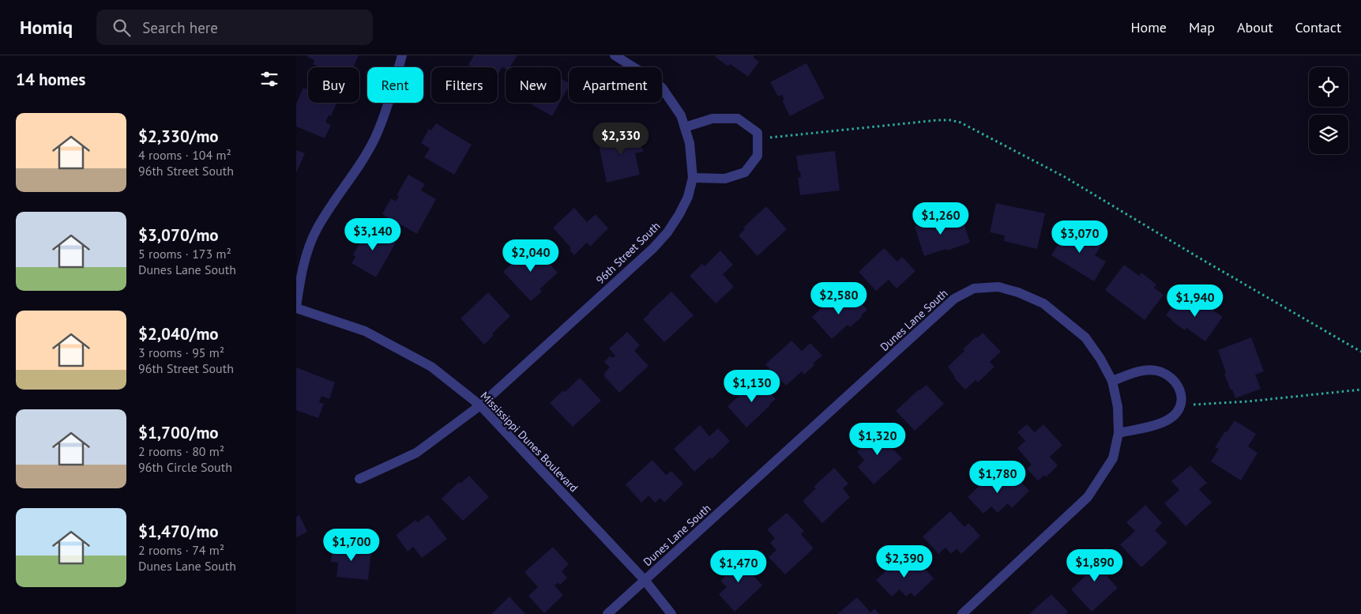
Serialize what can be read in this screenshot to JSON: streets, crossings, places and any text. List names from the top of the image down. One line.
{"streets":{"street":["96th Street South","Dunes Lane South","Mississippi Dunes Boulevard"]},"crossings":[["96th Street South","Mississippi Dunes Boulevard"],["Dunes Lane South","Mississippi Dunes Boulevard"]],"page":{"header":"Homiq","search":"Search here","nav":["Home","Map","About","Contact"],"heading":"14 homes","chip":["Buy","Rent","Filters","New","Apartment"],"list":[{"name":"$2,330/mo","note":"4 rooms · 104 m² · 96th Street South"},{"name":"$3,070/mo","note":"5 rooms · 173 m² · Dunes Lane South"},{"name":"$2,040/mo","note":"3 rooms · 95 m² · 96th Street South"},{"name":"$1,700/mo","note":"2 rooms · 80 m² · 96th Circle South"},{"name":"$1,470/mo","note":"2 rooms · 74 m² · Dunes Lane South"}],"price":["$2,330","$1,260","$3,140","$3,070","$2,040","$2,580","$1,940","$1,130","$1,320","$1,780","$1,700","$2,390","$1,890","$1,470"]}}
